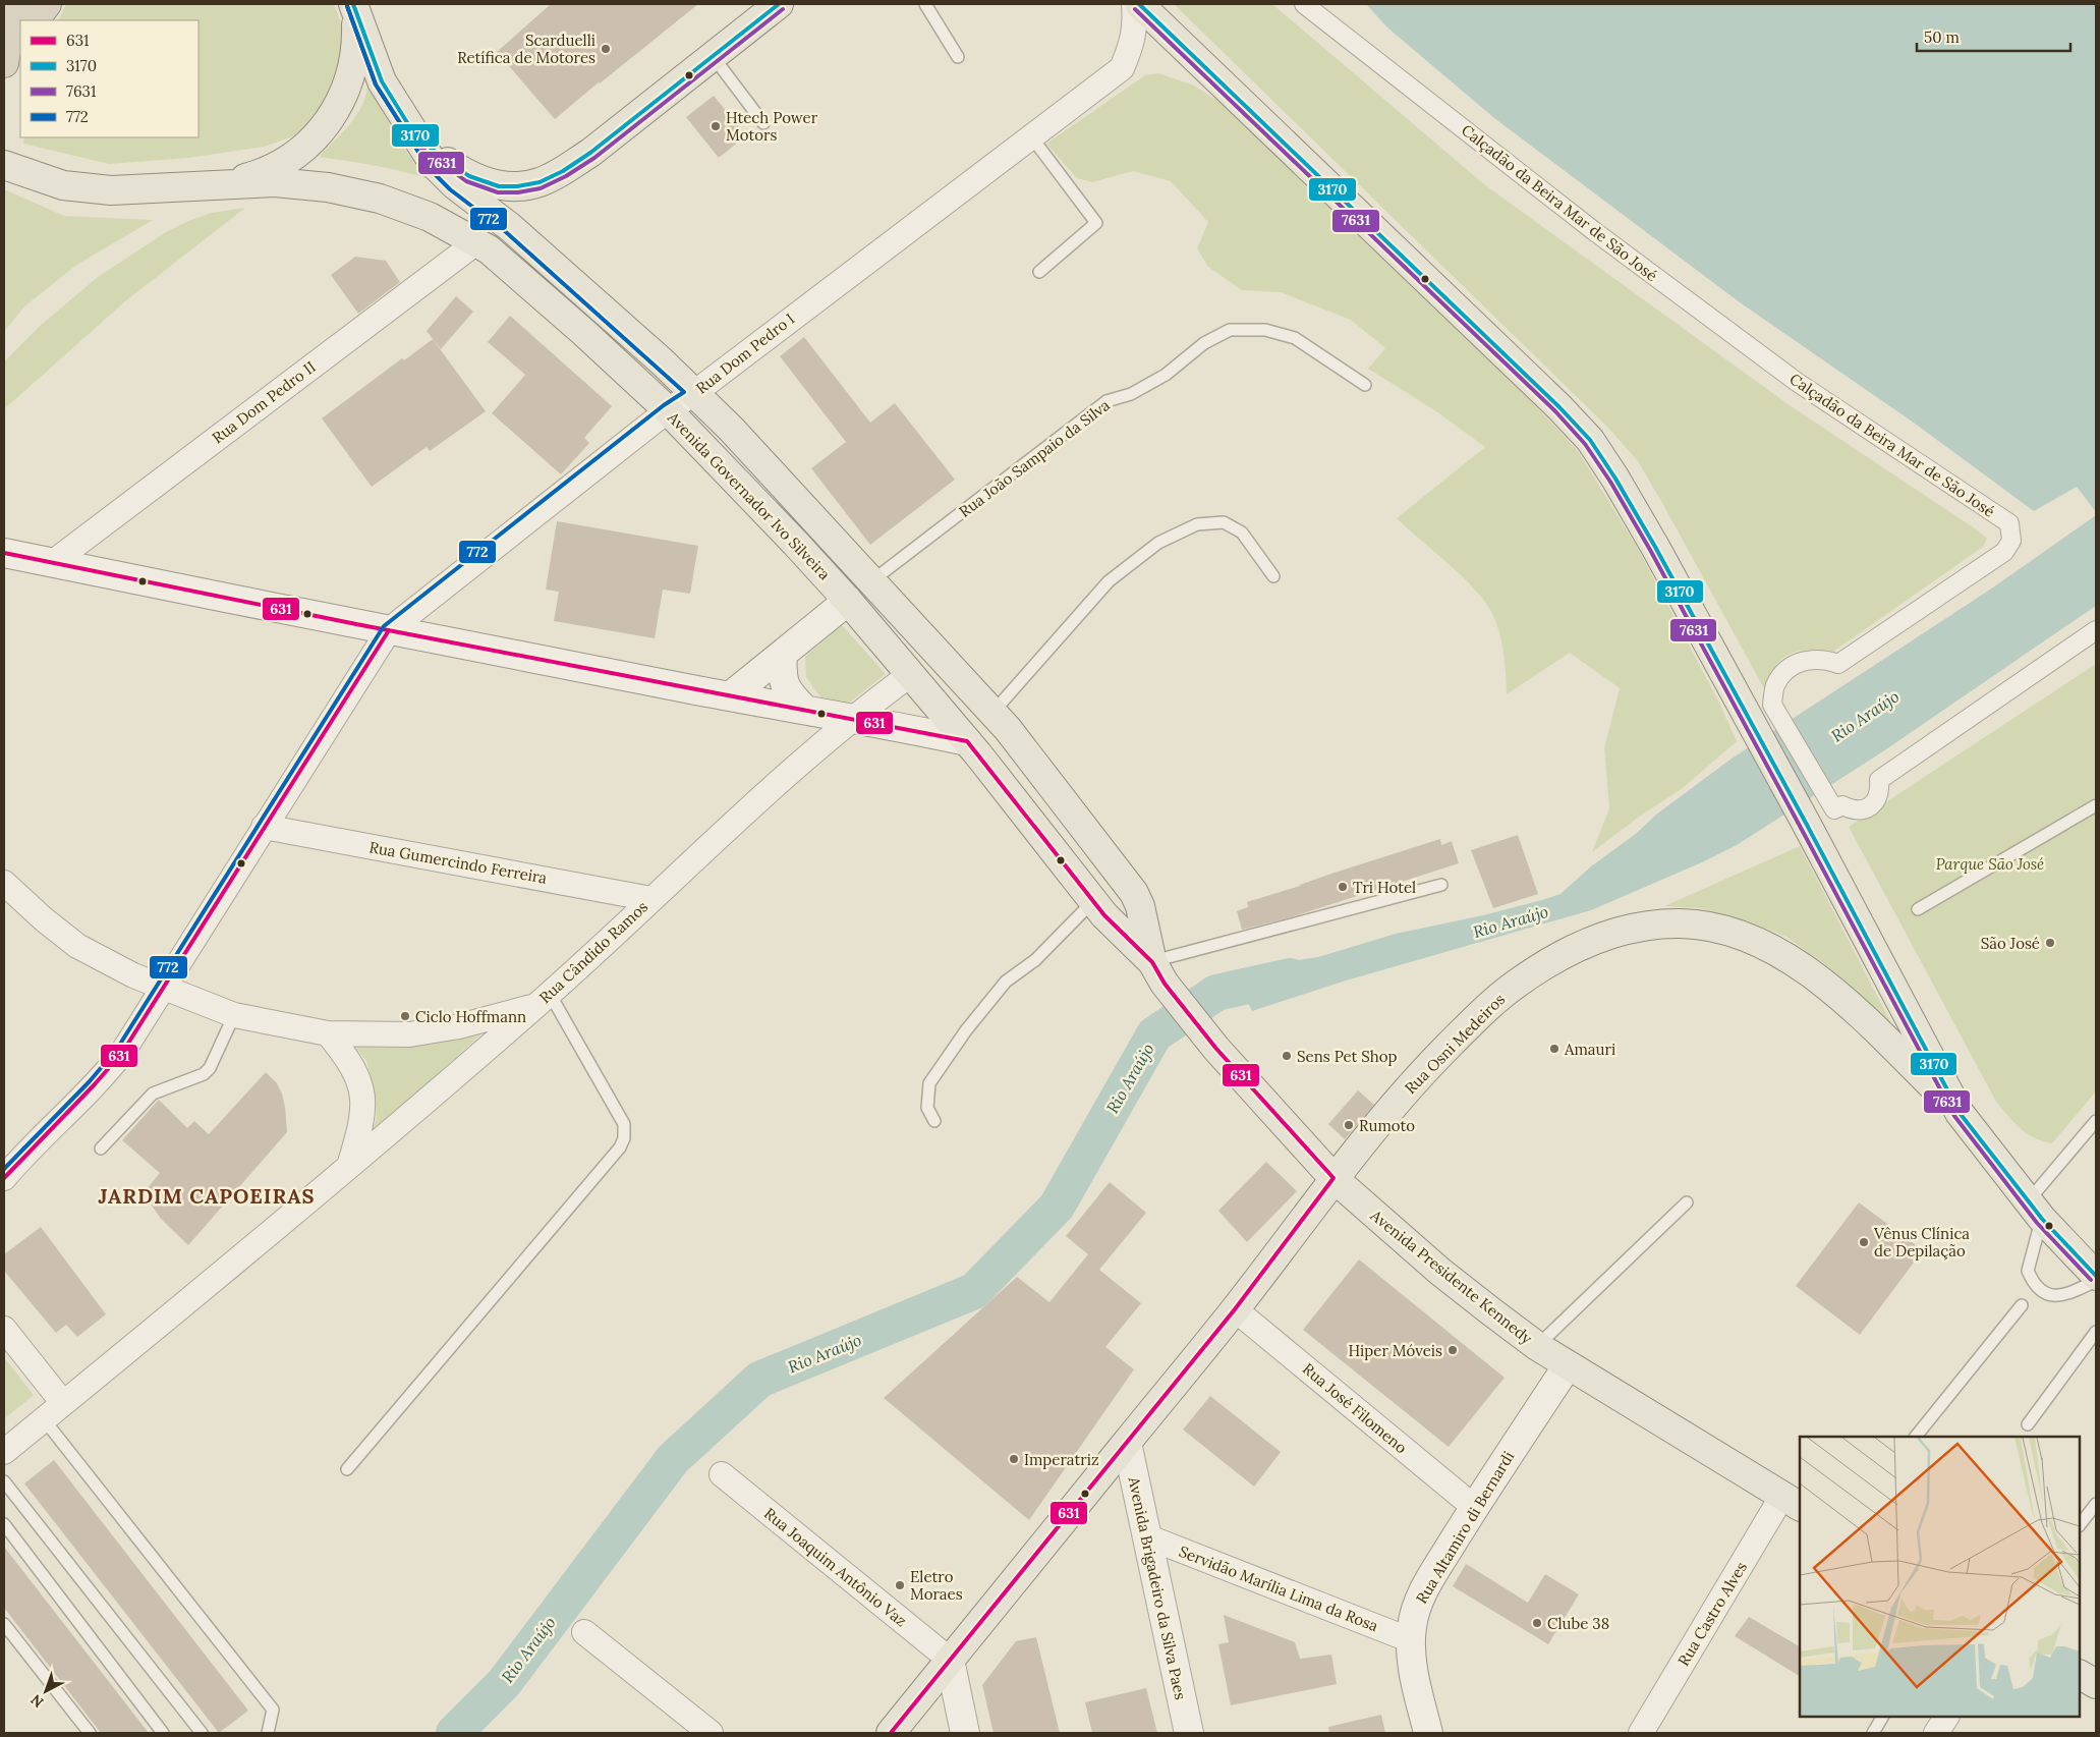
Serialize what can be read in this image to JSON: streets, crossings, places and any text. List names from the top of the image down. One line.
{"streets":{"main road":["Avenida Governador Ivo Silveira","Rua Osni Medeiros","Avenida Presidente Kennedy","Rua Altamiro di Bernardi","Avenida Brigadeiro da Silva Paes"],"street":["Calçadão da Beira Mar de São José","Rua Dom Pedro I","Rua Dom Pedro II","Rua Gumercindo Ferreira","Rua Cândido Ramos","Rua José Filomeno","Rua Joaquim Antônio Vaz","Servidão Marília Lima da Rosa","Rua Castro Alves"],"lane":["Rua João Sampaio da Silva"]},"crossings":[["Rua Dom Pedro I","Avenida Governador Ivo Silveira"],["Rua Dom Pedro I","Rua Gumercindo Ferreira"],["Rua Dom Pedro I","Rua Cândido Ramos"],["Rua Dom Pedro II","Avenida Governador Ivo Silveira"],["Rua João Sampaio da Silva","Avenida Governador Ivo Silveira"],["Avenida Governador Ivo Silveira","Rua Cândido Ramos"],["Avenida Governador Ivo Silveira","Avenida Presidente Kennedy"],["Rua Gumercindo Ferreira","Rua Cândido Ramos"],["Rua Osni Medeiros","Avenida Presidente Kennedy"],["Rua Osni Medeiros","Rua José Filomeno"],["Rua Osni Medeiros","Rua Joaquim Antônio Vaz"],["Rua Osni Medeiros","Avenida Brigadeiro da Silva Paes"],["Avenida Presidente Kennedy","Rua Altamiro di Bernardi"],["Avenida Presidente Kennedy","Rua Castro Alves"],["Rua José Filomeno","Rua Altamiro di Bernardi"],["Rua Altamiro di Bernardi","Servidão Marília Lima da Rosa"],["Avenida Brigadeiro da Silva Paes","Servidão Marília Lima da Rosa"]],"districts":["JARDIM CAPOEIRAS"],"water":["Rio Araújo"],"parks":["Parque São José"],"places":["Scarduelli Retífica de Motores","Htech Power Motors","Tri Hotel","São José","Ciclo Hoffmann","Amauri","Sens Pet Shop","Rumoto","Vênus Clínica de Depilação","Hiper Móveis","Imperatriz","Eletro Moraes","Clube 38"],"lines":["transit line 3170","transit line 7631","transit line 772","transit line 631"],"legend":["631","3170","7631","772"],"scale_bar":"50 m","north":"bottom left"}
